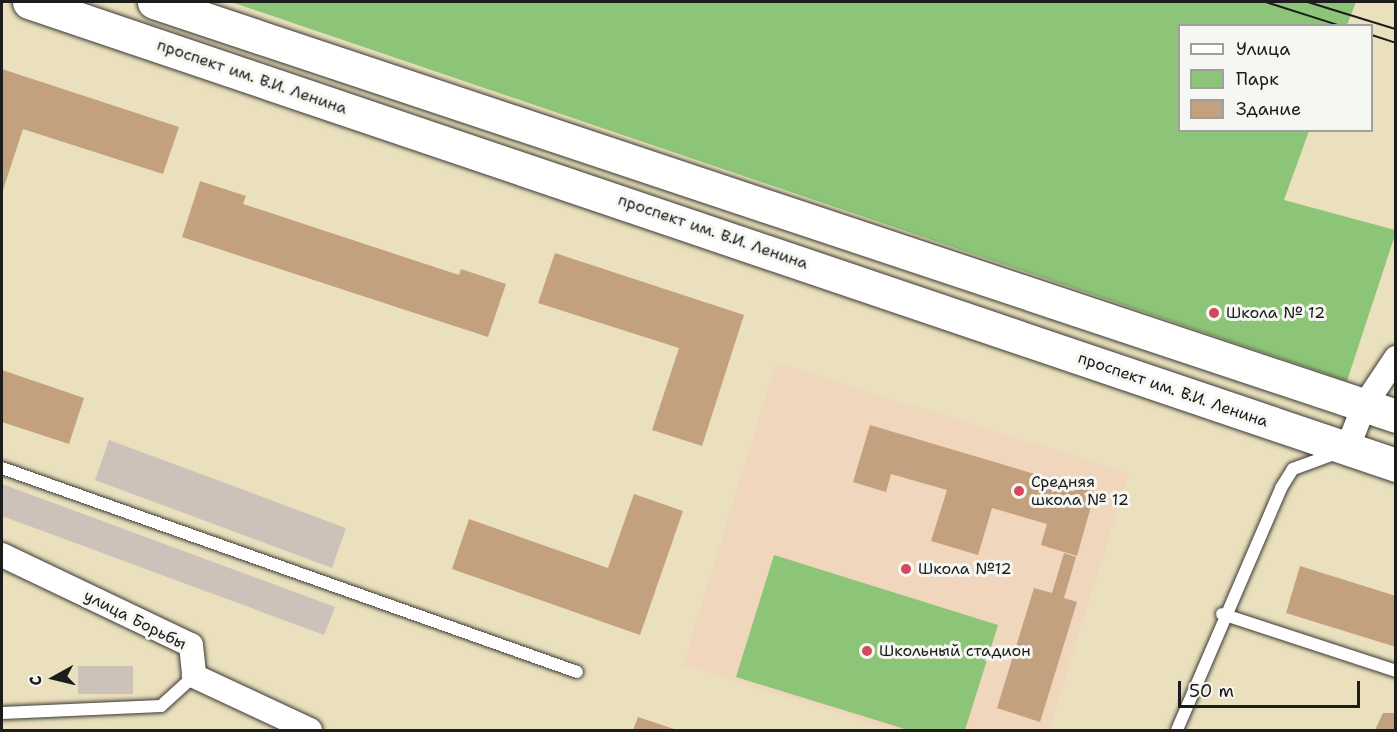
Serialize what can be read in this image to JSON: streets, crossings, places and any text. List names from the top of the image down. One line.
{"streets":{"main road":["проспект им. В.И. Ленина"],"street":["улица Борьбы"]},"places":["Школа № 12","Средняя школа № 12","Школа №12","Школьный стадион"],"legend":["Улица","Парк","Здание"],"scale_bar":"50 m","north":"left"}
